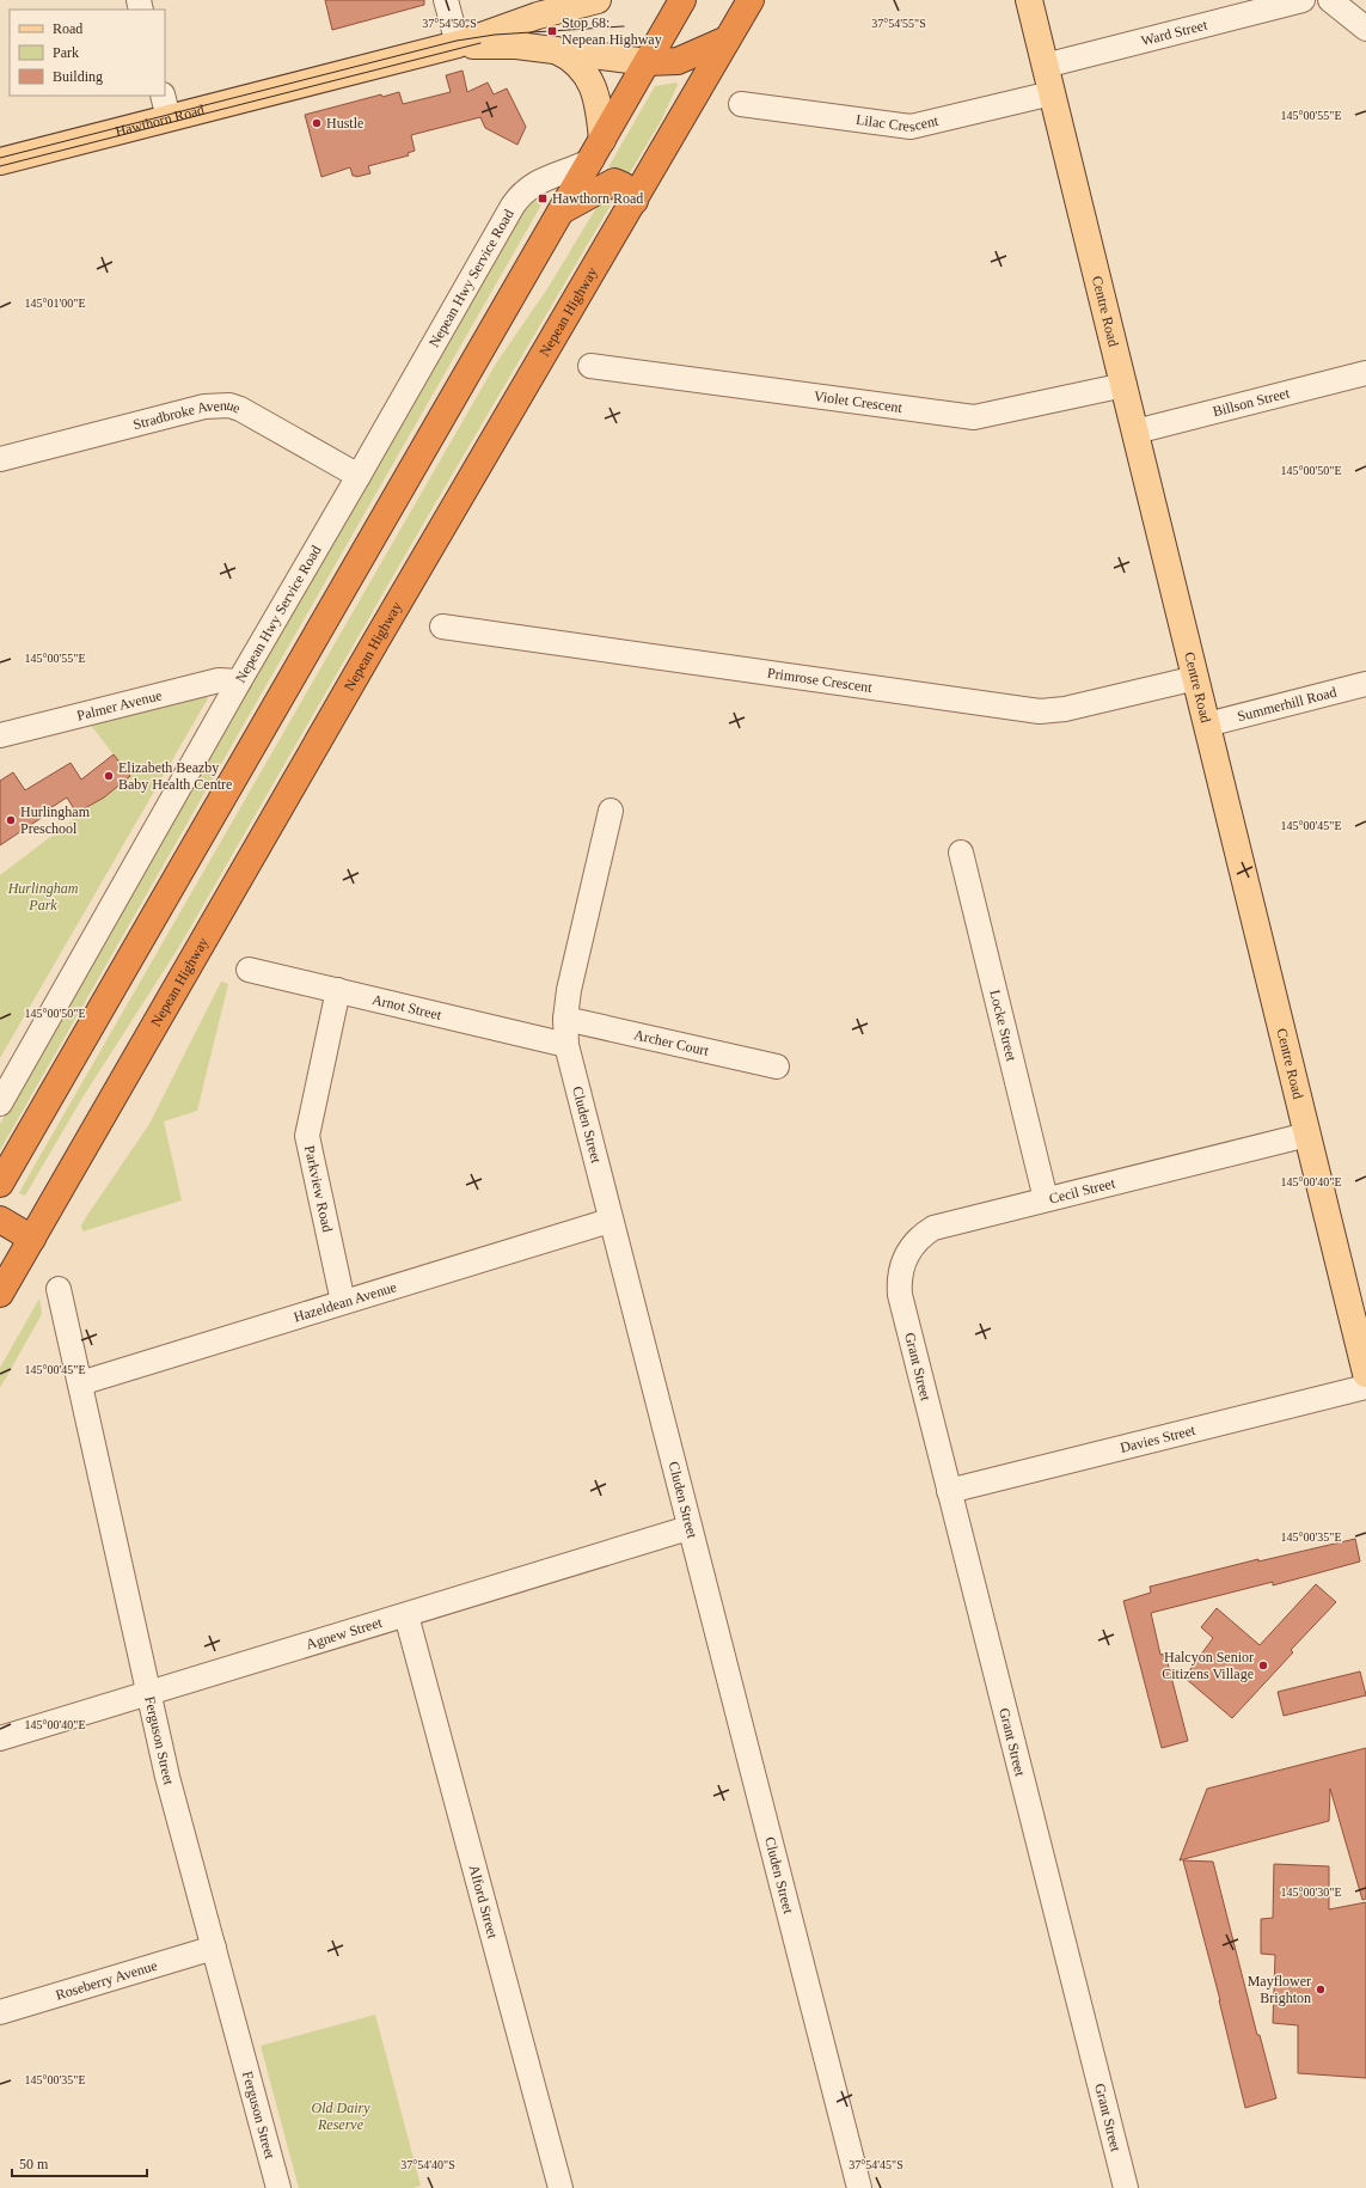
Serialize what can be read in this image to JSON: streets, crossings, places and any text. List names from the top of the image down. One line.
{"streets":{"highway":["Nepean Highway"],"main road":["Hawthorn Road","Centre Road"],"street":["Ward Street","Lilac Crescent","Nepean Hwy Service Road","Violet Crescent","Billson Street","Stradbroke Avenue","Primrose Crescent","Summerhill Road","Palmer Avenue","Arnot Street","Locke Street","Archer Court","Cluden Street","Parkview Road","Cecil Street","Hazeldean Avenue","Grant Street","Davies Street","Agnew Street","Ferguson Street","Alford Street","Roseberry Avenue"]},"crossings":[["Ward Street","Centre Road"],["Lilac Crescent","Centre Road"],["Nepean Hwy Service Road","Stradbroke Avenue"],["Nepean Hwy Service Road","Palmer Avenue"],["Centre Road","Violet Crescent"],["Centre Road","Billson Street"],["Centre Road","Primrose Crescent"],["Centre Road","Summerhill Road"],["Centre Road","Cecil Street"],["Arnot Street","Cluden Street"],["Arnot Street","Parkview Road"],["Locke Street","Cecil Street"],["Archer Court","Cluden Street"],["Cluden Street","Hazeldean Avenue"],["Cluden Street","Agnew Street"],["Parkview Road","Hazeldean Avenue"],["Cecil Street","Grant Street"],["Hazeldean Avenue","Ferguson Street"],["Grant Street","Davies Street"],["Agnew Street","Ferguson Street"],["Agnew Street","Alford Street"],["Ferguson Street","Roseberry Avenue"]],"parks":["Hurlingham Park","Old Dairy Reserve"],"places":{"transit":["Stop 68: Nepean Highway","Hawthorn Road"],"other":["Hustle","Elizabeth Beazby Baby Health Centre","Hurlingham Preschool","Halcyon Senior Citizens Village","Mayflower Brighton"]},"legend":["Road","Park","Building"],"scale_bar":"50 m","coordinates":["37°54'50\"S","37°54'55\"S","145°00'55\"E","145°01'00\"E","145°00'50\"E","145°00'45\"E","145°00'40\"E","145°00'35\"E","145°00'30\"E","37°54'40\"S","37°54'45\"S"]}
